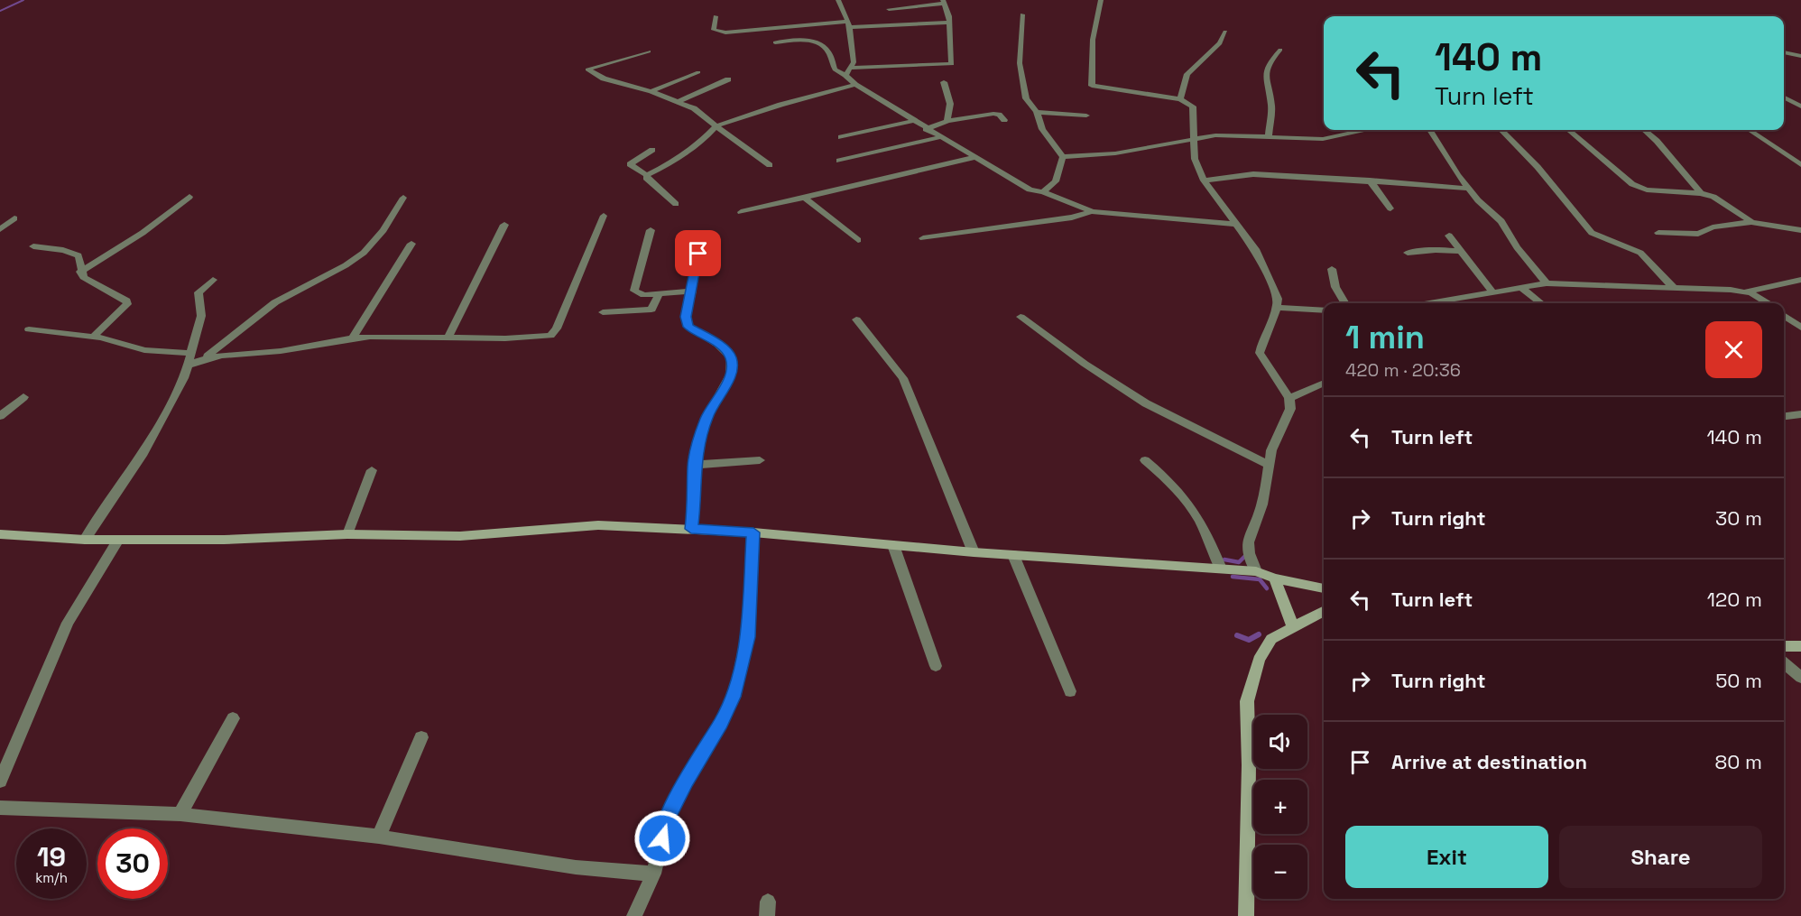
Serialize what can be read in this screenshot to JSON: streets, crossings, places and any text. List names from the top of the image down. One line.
{"page":{"turn":["140 m","Turn left"],"heading":["1 min","420 m · 20:36"],"list":[{"name":"Turn left","value":"140 m"},{"name":"Turn right","value":"30 m"},{"name":"Turn left","value":"120 m"},{"name":"Turn right","value":"50 m"},{"name":"Arrive at destination","value":"80 m"}],"map_buttons":["+","−"],"buttons":["Exit","Share"],"speed":"19 km/h","limit":"30"}}
